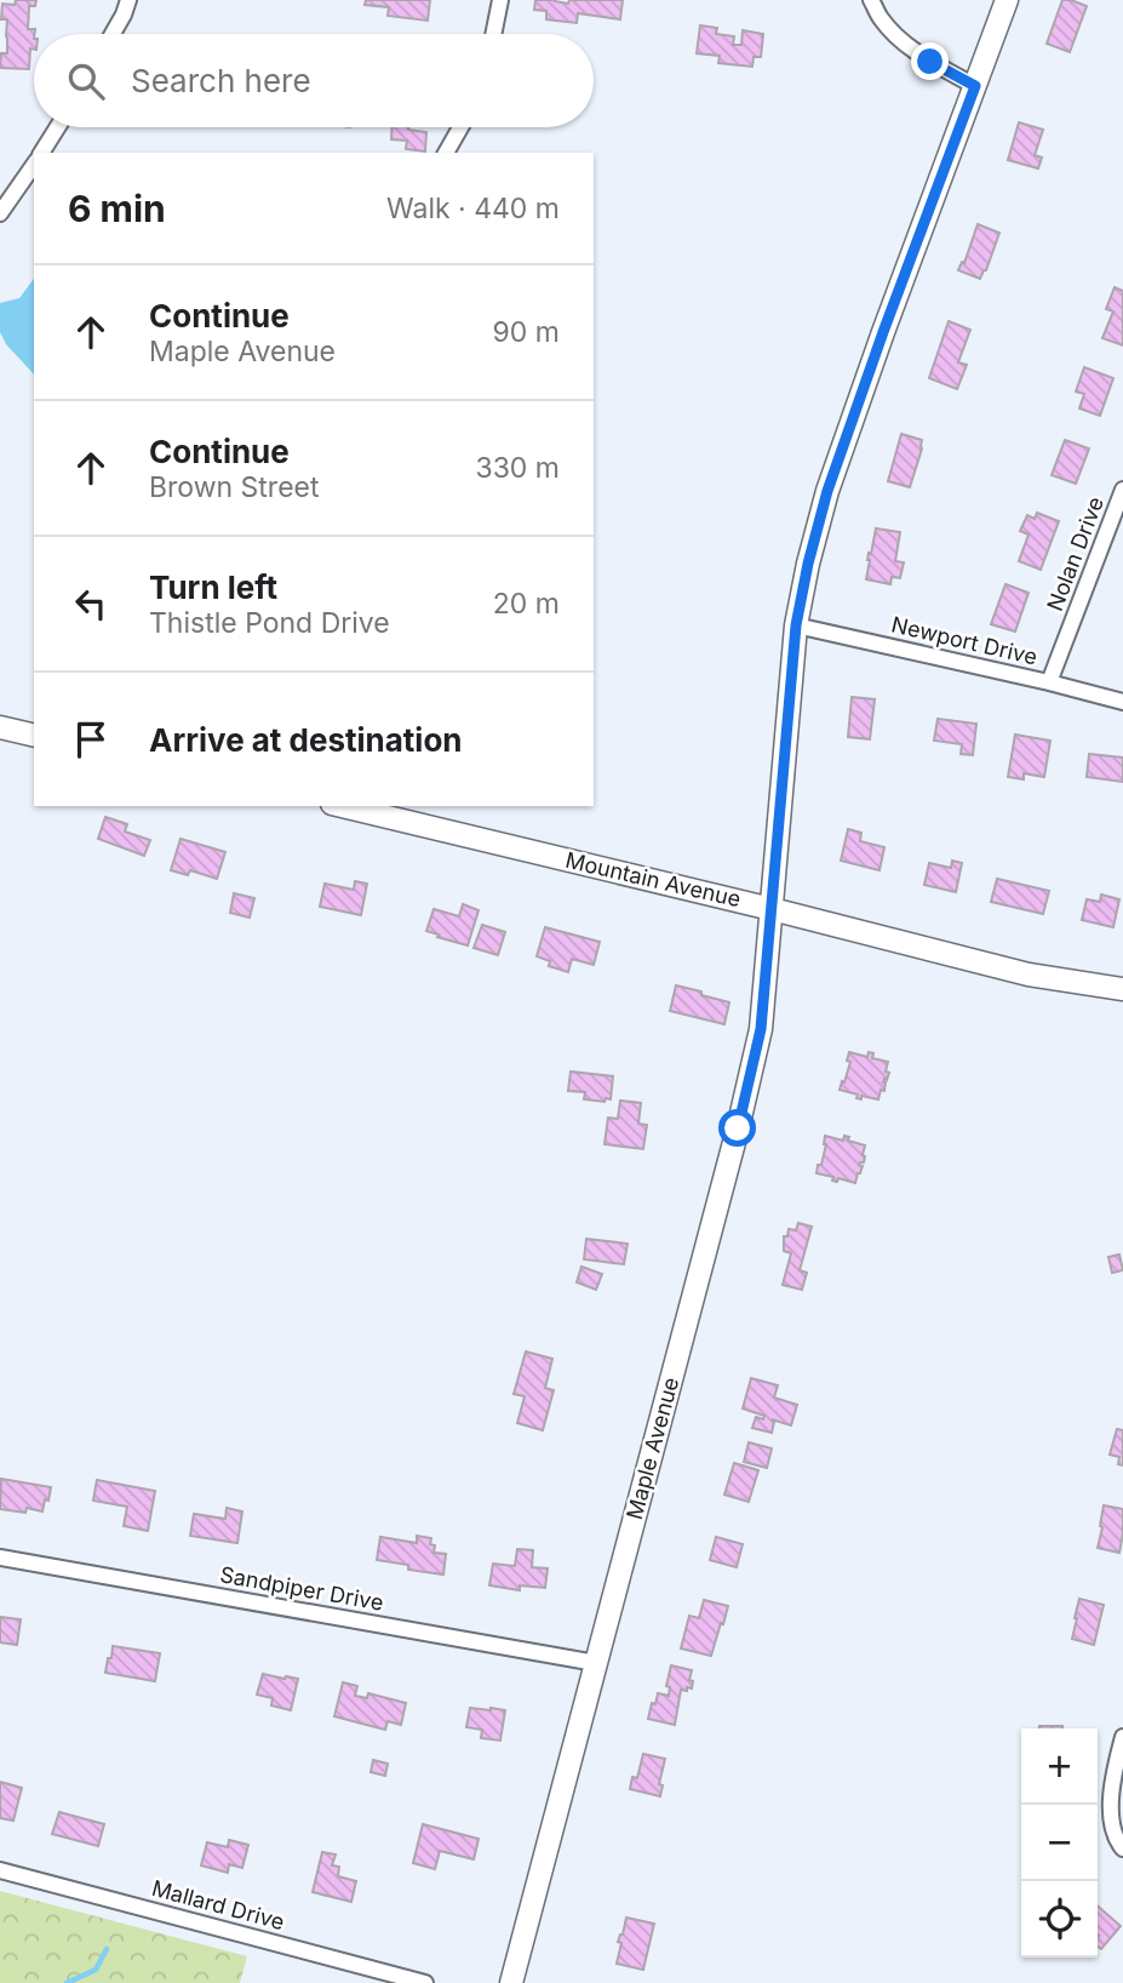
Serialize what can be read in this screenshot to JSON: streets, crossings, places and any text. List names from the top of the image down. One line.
{"streets":{"street":["Nolan Drive","Newport Drive","Mountain Avenue","Maple Avenue","Sandpiper Drive","Mallard Drive"]},"crossings":[["Nolan Drive","Newport Drive"],["Newport Drive","Maple Avenue"],["Mountain Avenue","Maple Avenue"],["Maple Avenue","Sandpiper Drive"]],"page":{"search":"Search here","heading":["6 min","Walk · 440 m"],"list":[["Continue","Maple Avenue","90 m"],["Continue","Brown Street","330 m"],["Turn left","Thistle Pond Drive","20 m"],"Arrive at destination"],"map_buttons":["+","−"]}}
